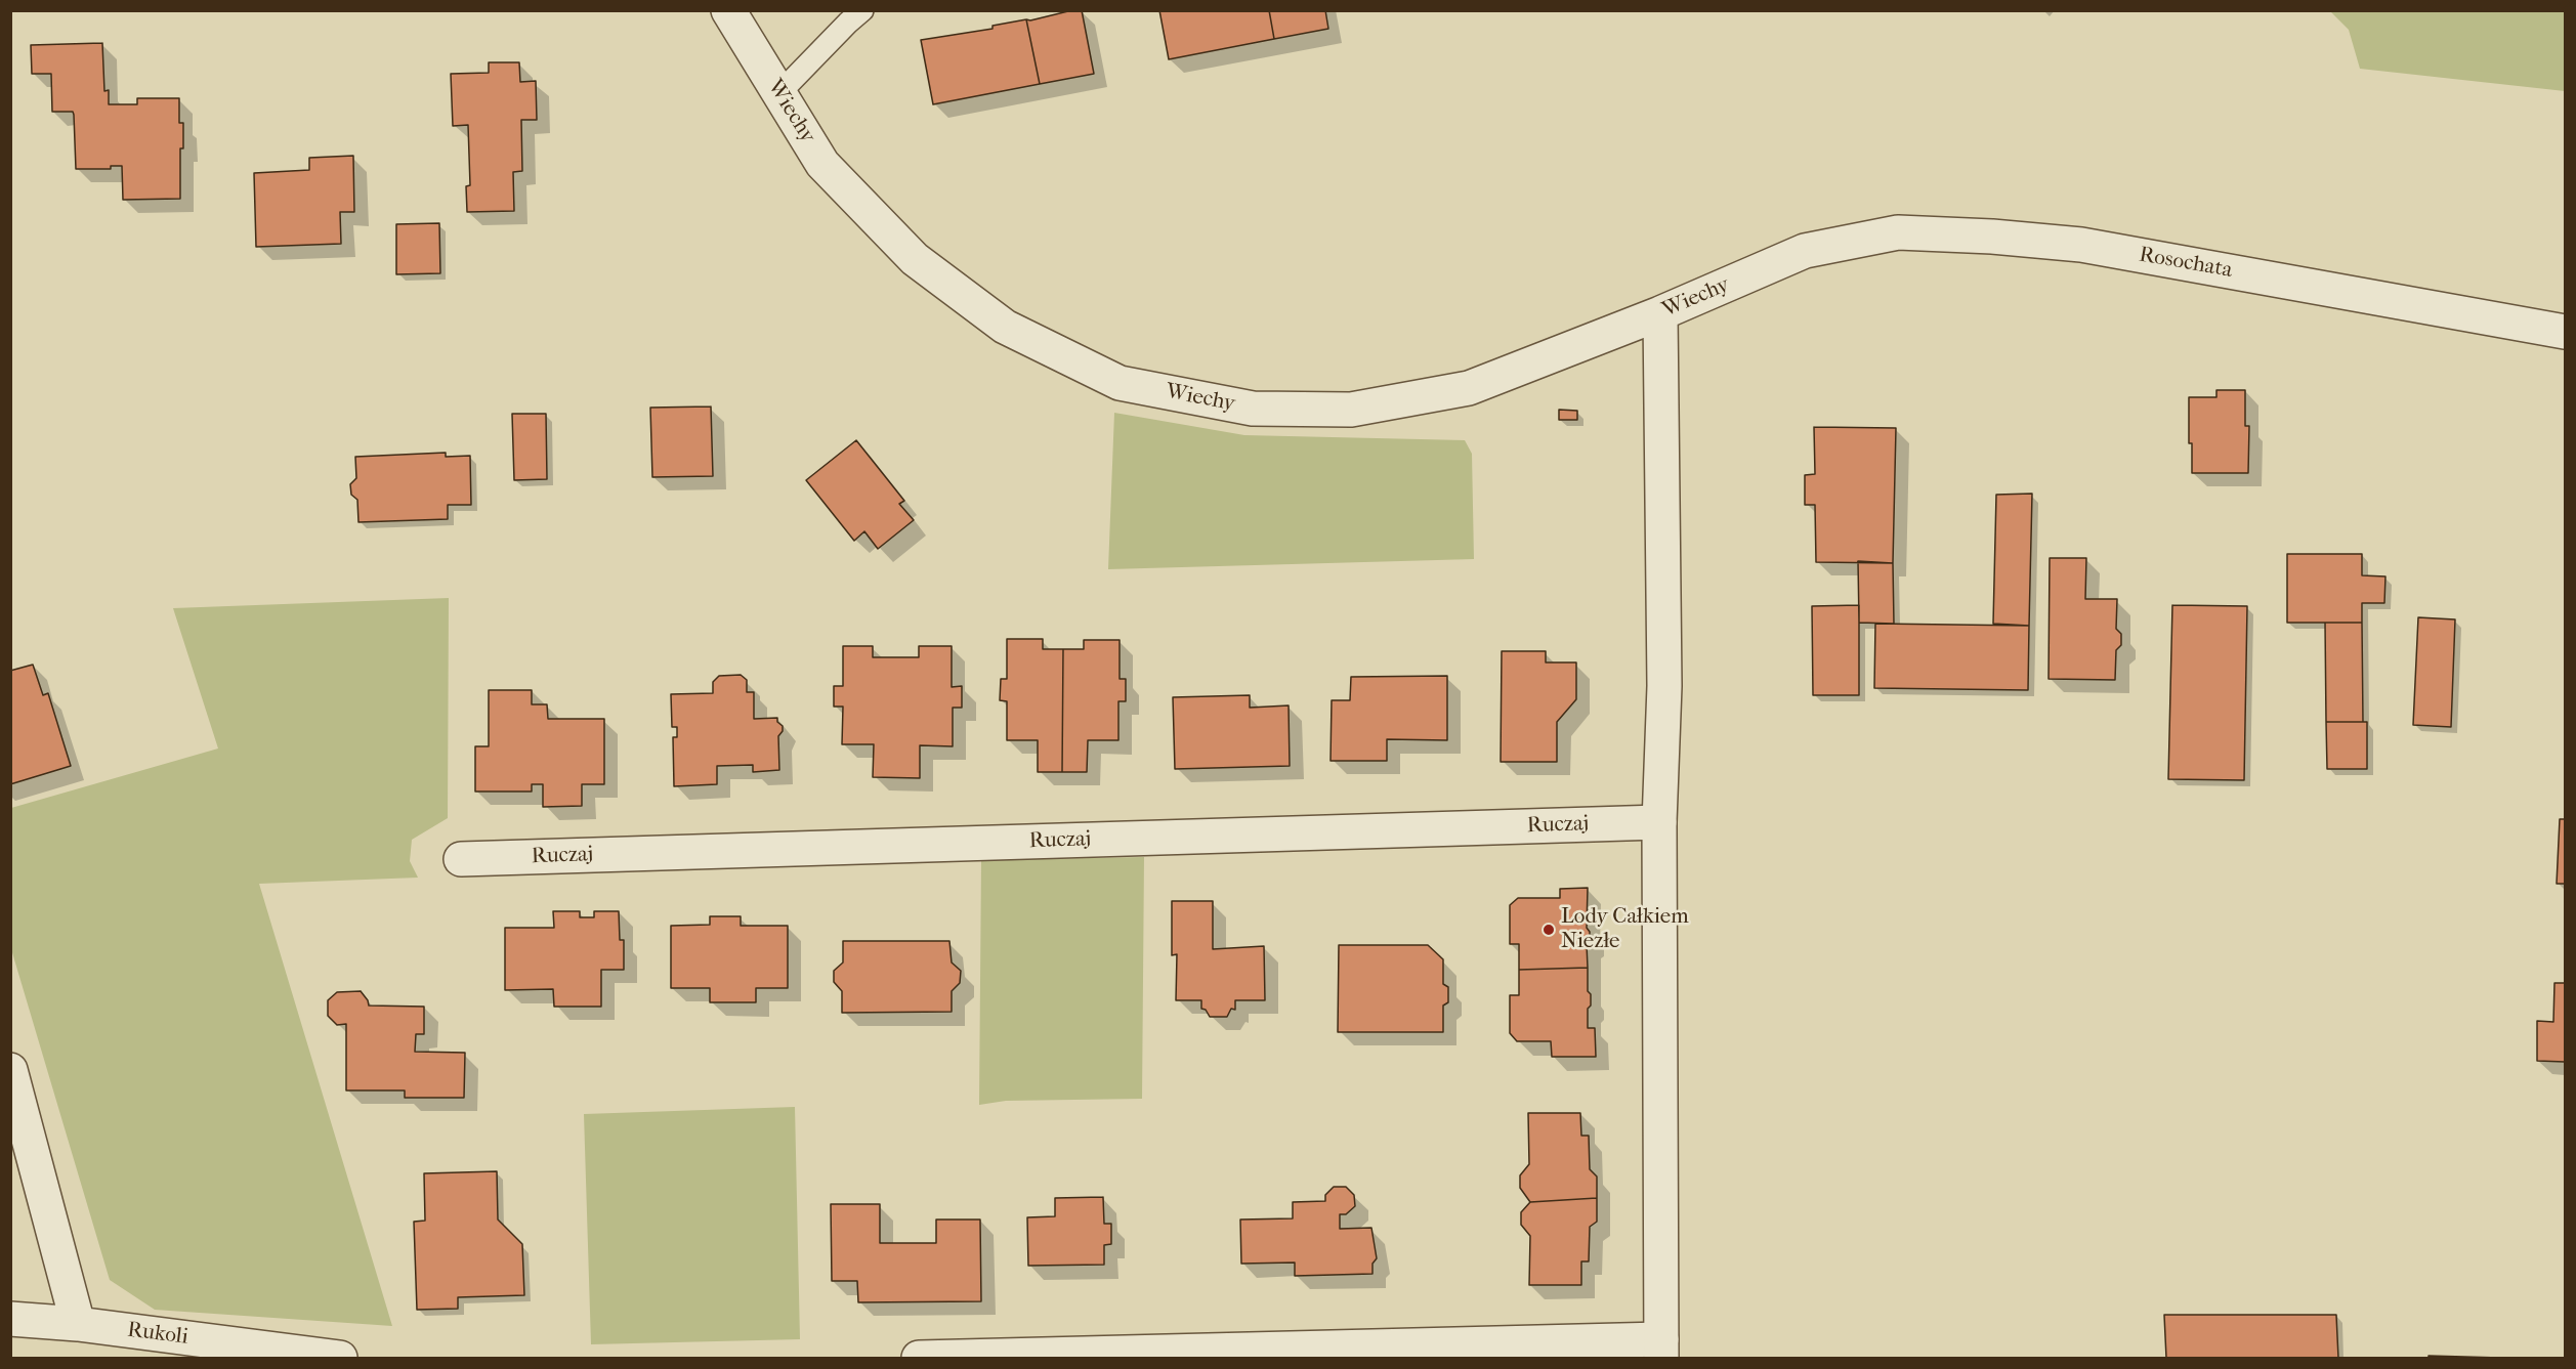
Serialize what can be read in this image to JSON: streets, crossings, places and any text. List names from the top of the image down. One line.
{"streets":{"street":["Wiechy","Rosochata","Ruczaj","Rukoli"]},"crossings":[["Wiechy","Rosochata"]],"places":["Lody Całkiem Niezłe"]}
